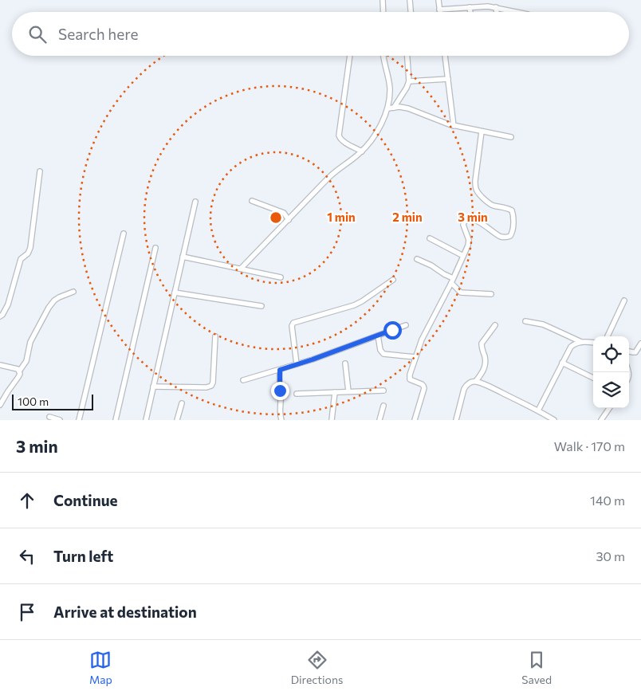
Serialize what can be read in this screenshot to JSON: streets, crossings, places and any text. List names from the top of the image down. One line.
{"scale_bar":"100 m","page":{"search":"Search here","scale":"100 m","heading":["3 min","Walk · 170 m"],"list":[["Continue","140 m"],["Turn left","30 m"],"Arrive at destination"],"nav":["Map","Directions","Saved"]},"rings":["1 min","2 min","3 min"]}
